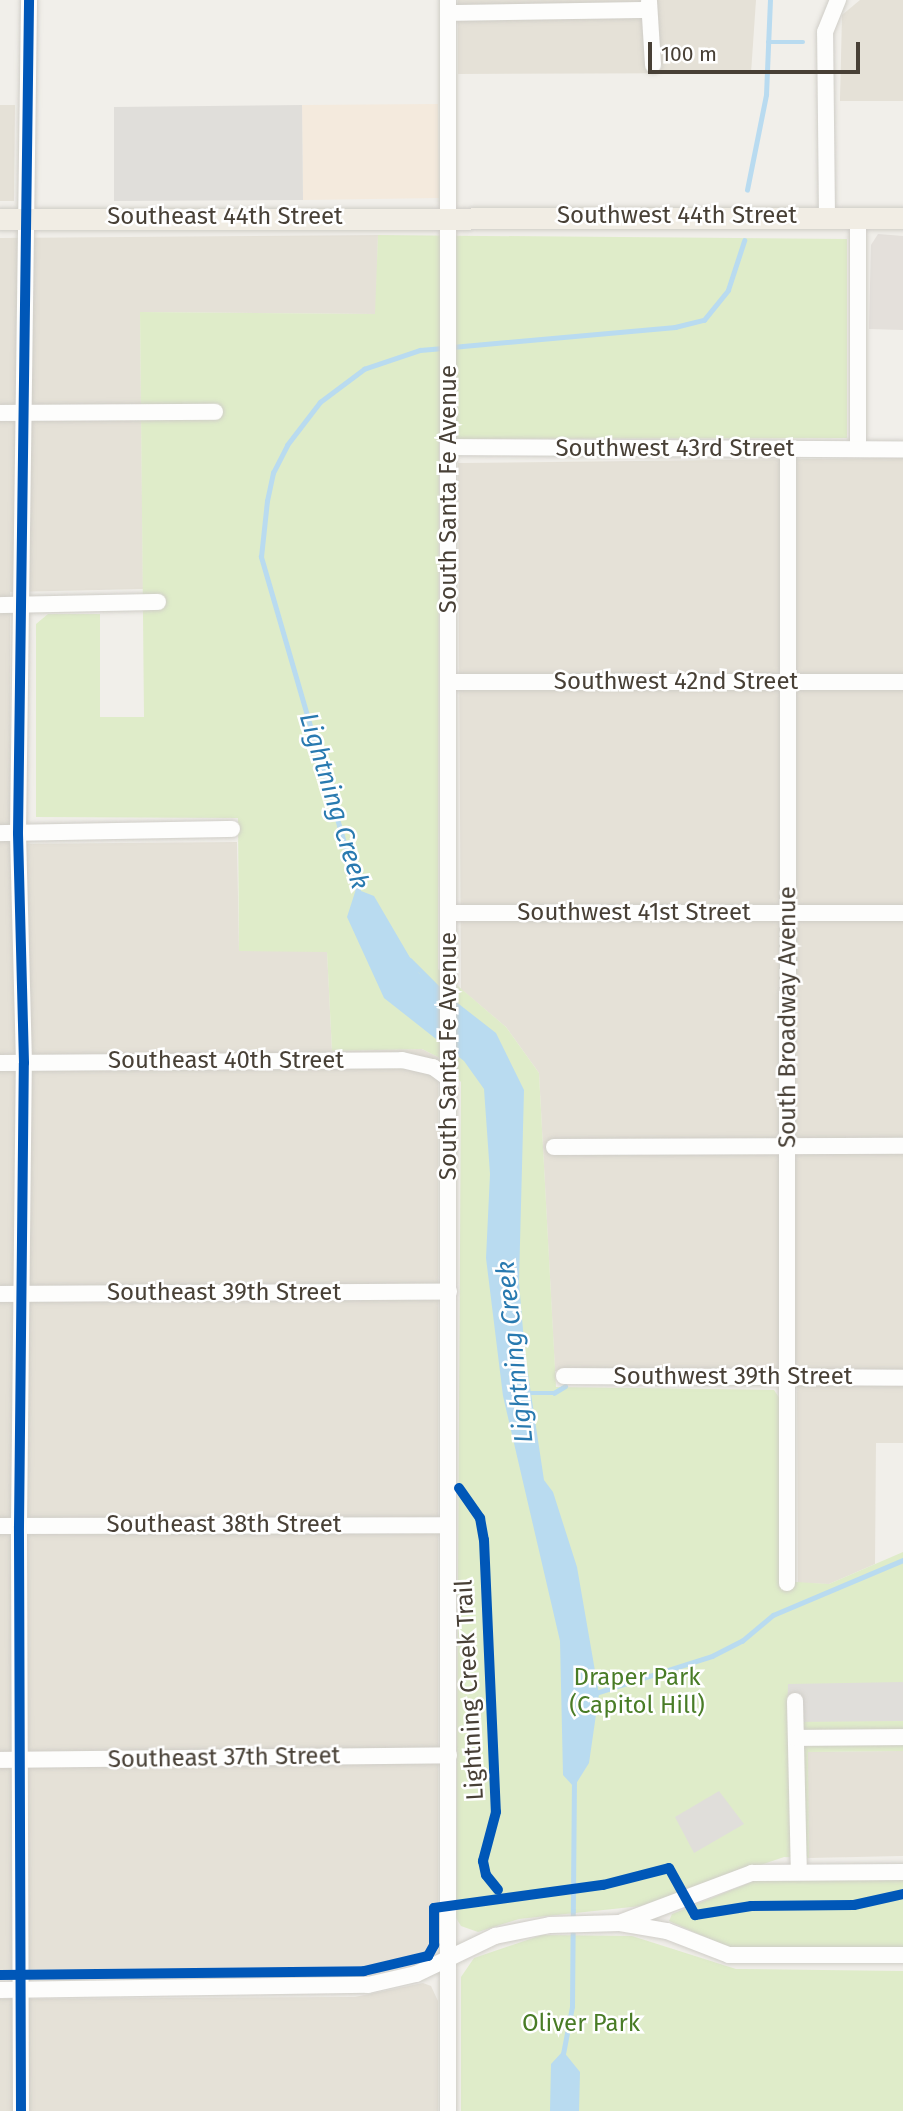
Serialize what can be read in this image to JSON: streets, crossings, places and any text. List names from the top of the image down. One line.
{"streets":{"main road":["Southwest 44th Street","Southeast 44th Street"],"street":["Southwest 43rd Street","South Santa Fe Avenue","Southwest 42nd Street","Southwest 41st Street","South Broadway Avenue","Southeast 40th Street","Southeast 39th Street","Southwest 39th Street","Southeast 38th Street","Southeast 37th Street"],"cycle path":["Lightning Creek Trail"]},"crossings":[["Southwest 44th Street","Southeast 44th Street"],["Southwest 44th Street","South Santa Fe Avenue"],["Southeast 44th Street","South Santa Fe Avenue"],["Southwest 43rd Street","South Santa Fe Avenue"],["Southwest 43rd Street","South Broadway Avenue"],["South Santa Fe Avenue","Southwest 42nd Street"],["South Santa Fe Avenue","Southwest 41st Street"],["South Santa Fe Avenue","Southeast 40th Street"],["South Santa Fe Avenue","Southeast 39th Street"],["South Santa Fe Avenue","Southeast 38th Street"],["South Santa Fe Avenue","Southeast 37th Street"],["Southwest 42nd Street","South Broadway Avenue"],["Southwest 41st Street","South Broadway Avenue"],["South Broadway Avenue","Southwest 39th Street"]],"water":["Lightning Creek"],"parks":["Draper Park (Capitol Hill)","Oliver Park"],"scale_bar":"100 m"}
